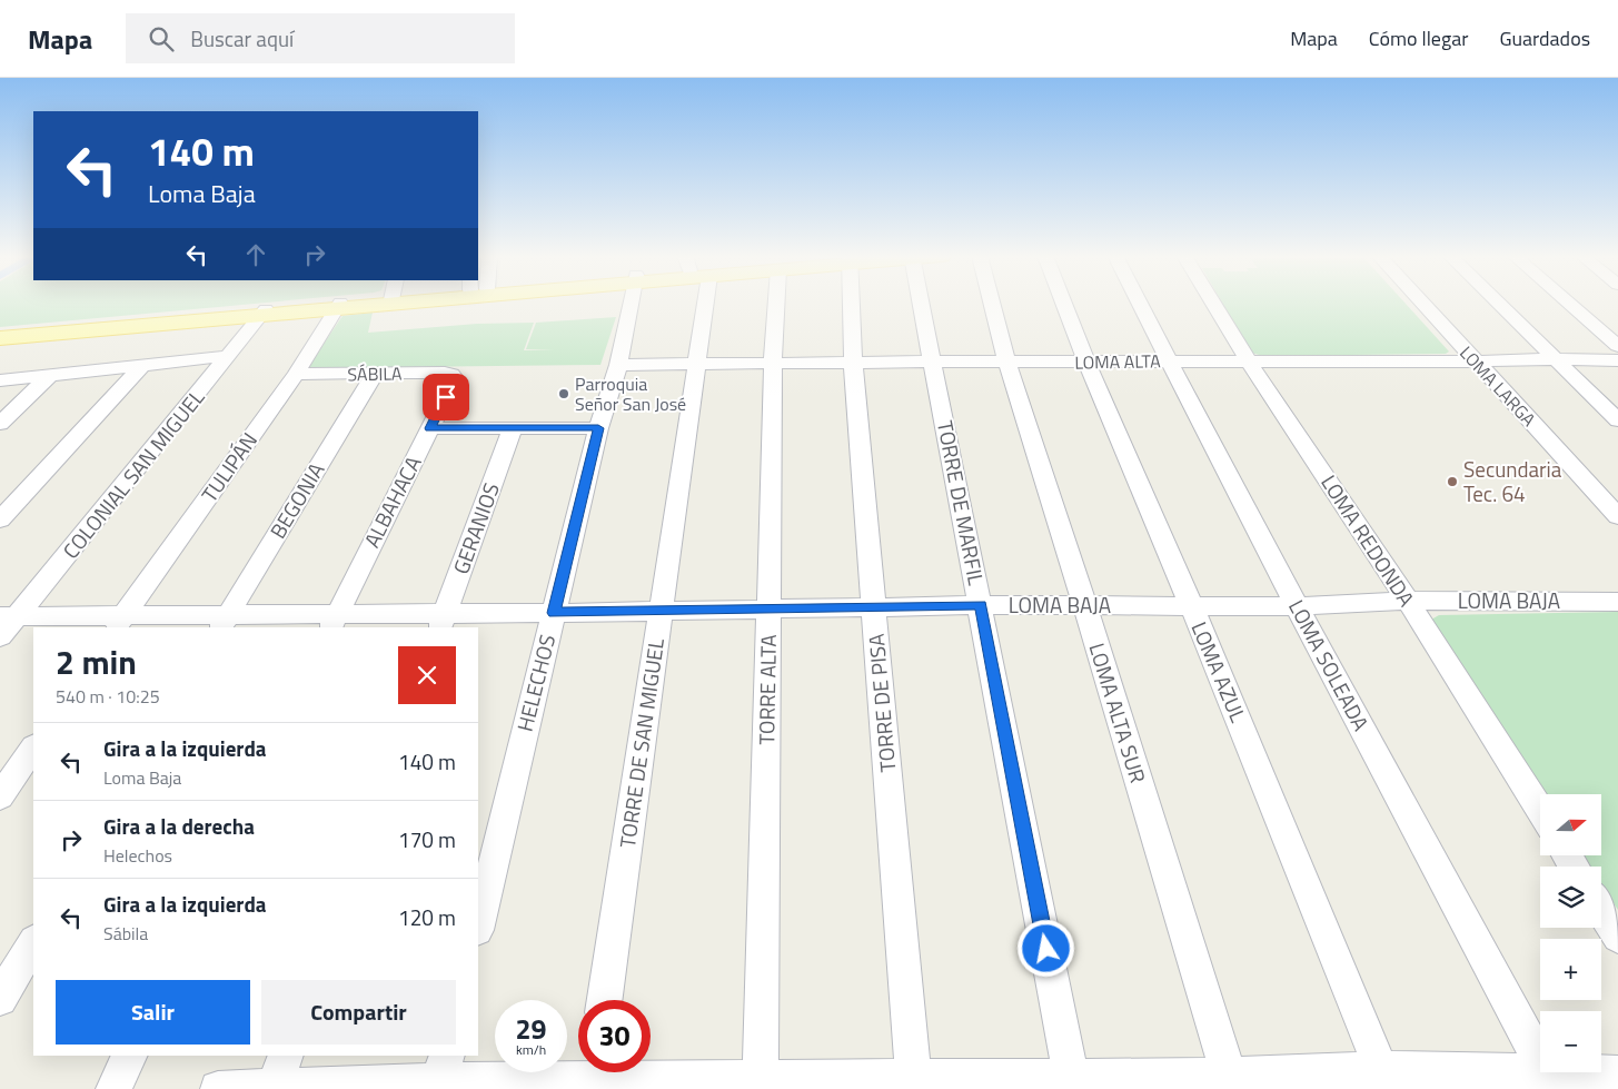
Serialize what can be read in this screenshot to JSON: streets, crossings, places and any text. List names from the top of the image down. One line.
{"streets":{"street":["LOMA ALTA","SÁBILA","LOMA LARGA","TULIPÁN","COLONIAL SAN MIGUEL","BEGONIA","ALBAHACA","TORRE DE MARFIL","GERANIOS","LOMA REDONDA","LOMA BAJA","LOMA SOLEADA","LOMA AZUL","HELECHOS","TORRE ALTA","TORRE DE PISA","LOMA ALTA SUR","TORRE DE SAN MIGUEL"]},"crossings":[["LOMA ALTA","LOMA LARGA"],["LOMA ALTA","TORRE DE MARFIL"],["LOMA ALTA","LOMA REDONDA"],["LOMA ALTA","LOMA SOLEADA"],["LOMA ALTA","LOMA AZUL"],["LOMA ALTA","HELECHOS"],["LOMA ALTA","TORRE ALTA"],["LOMA ALTA","TORRE DE PISA"],["LOMA ALTA","LOMA ALTA SUR"],["LOMA ALTA","TORRE DE SAN MIGUEL"],["SÁBILA","TULIPÁN"],["SÁBILA","BEGONIA"],["SÁBILA","ALBAHACA"],["TULIPÁN","LOMA BAJA"],["COLONIAL SAN MIGUEL","LOMA BAJA"],["BEGONIA","LOMA BAJA"],["ALBAHACA","LOMA BAJA"],["TORRE DE MARFIL","LOMA BAJA"],["GERANIOS","LOMA BAJA"],["LOMA REDONDA","LOMA BAJA"],["LOMA BAJA","LOMA SOLEADA"],["LOMA BAJA","LOMA AZUL"],["LOMA BAJA","HELECHOS"],["LOMA BAJA","TORRE ALTA"],["LOMA BAJA","TORRE DE PISA"],["LOMA BAJA","LOMA ALTA SUR"],["LOMA BAJA","TORRE DE SAN MIGUEL"]],"places":["Parroquia Señor San José","Secundaria Tec. 64"],"north":"right","page":{"header":"Mapa","search":"Buscar aquí","nav":["Mapa","Cómo llegar","Guardados"],"turn":["140 m","Loma Baja"],"heading":["2 min","540 m · 10:25"],"list":[{"name":"Gira a la izquierda","note":"Loma Baja","value":"140 m"},{"name":"Gira a la derecha","note":"Helechos","value":"170 m"},{"name":"Gira a la izquierda","note":"Sábila","value":"120 m"}],"map_buttons":["+","−"],"buttons":["Salir","Compartir"],"speed":"29 km/h","limit":"30"}}
